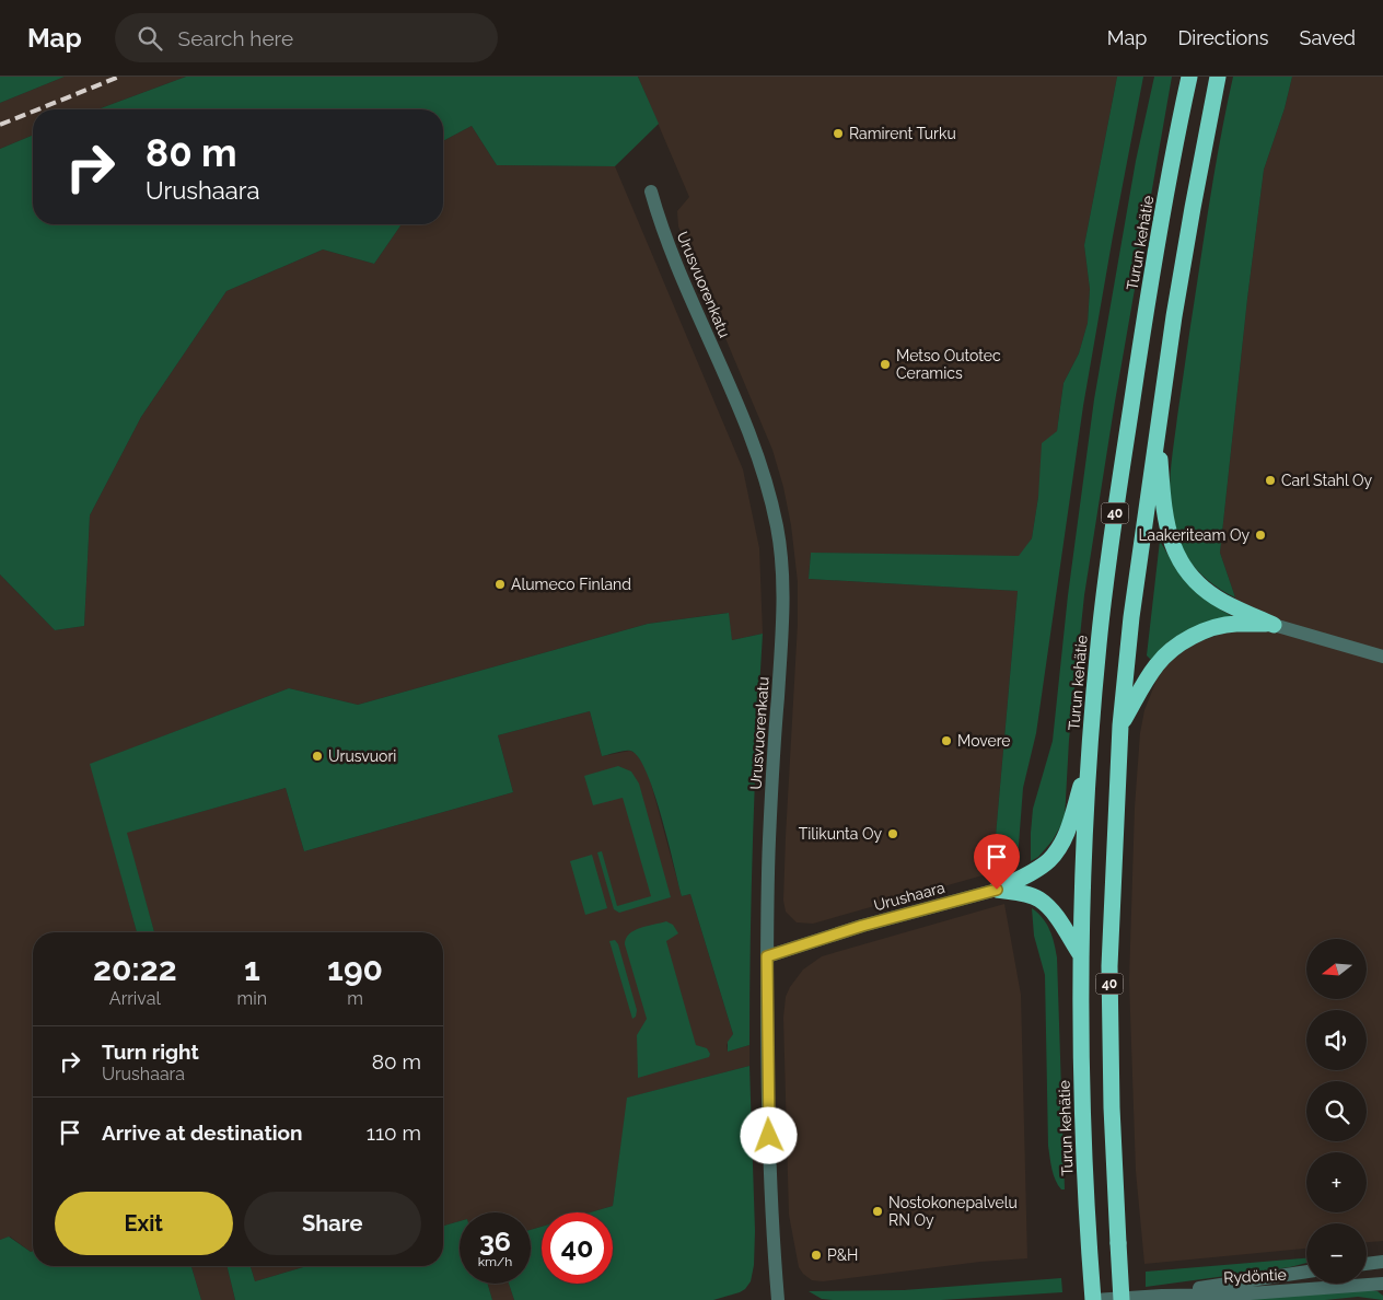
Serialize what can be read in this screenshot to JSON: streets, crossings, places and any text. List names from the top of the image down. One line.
{"streets":{"highway":["Turun kehätie","40"],"street":["Urusvuorenkatu","Urushaara","Rydöntie"]},"crossings":[["Turun kehätie","Rydöntie"],["Urusvuorenkatu","Urushaara"]],"places":["Ramirent Turku","Metso Outotec Ceramics","Carl Stahl Oy","Laakeriteam Oy","Alumeco Finland","Movere","Urusvuori","Tilikunta Oy","Nostokonepalvelu RN Oy","P&H"],"north":"left","page":{"header":"Map","search":"Search here","nav":["Map","Directions","Saved"],"turn":["80 m","Urushaara"],"eta":["20:22","Arrival","1","min","190","m"],"map_buttons":["+","−"],"list":[{"name":"Turn right","note":"Urushaara","value":"80 m"},{"name":"Arrive at destination","value":"110 m"}],"buttons":["Exit","Share"],"speed":"36 km/h","limit":"40"}}
